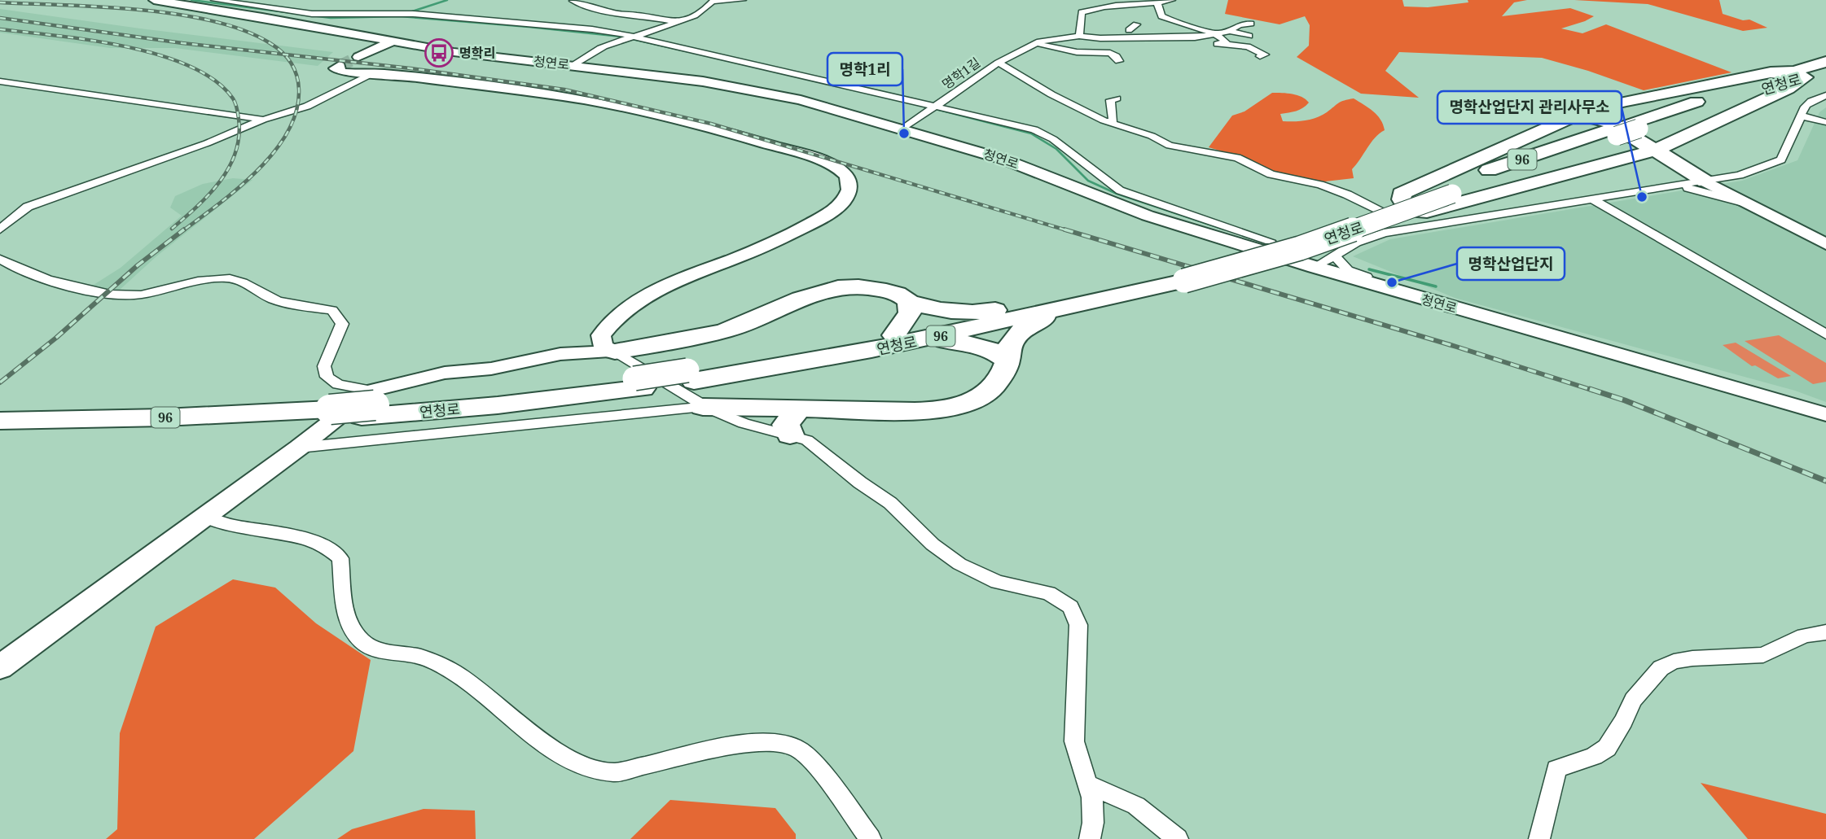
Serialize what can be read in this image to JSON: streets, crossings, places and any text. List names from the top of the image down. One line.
{"streets":{"highway":["연청로","96"],"main road":["청연로"],"street":["명학1길"]},"crossings":[["청연로","명학1길"]],"places":{"bus stop":["명학리"],"other":["명학1리","명학산업단지 관리사무소","명학산업단지"]}}
